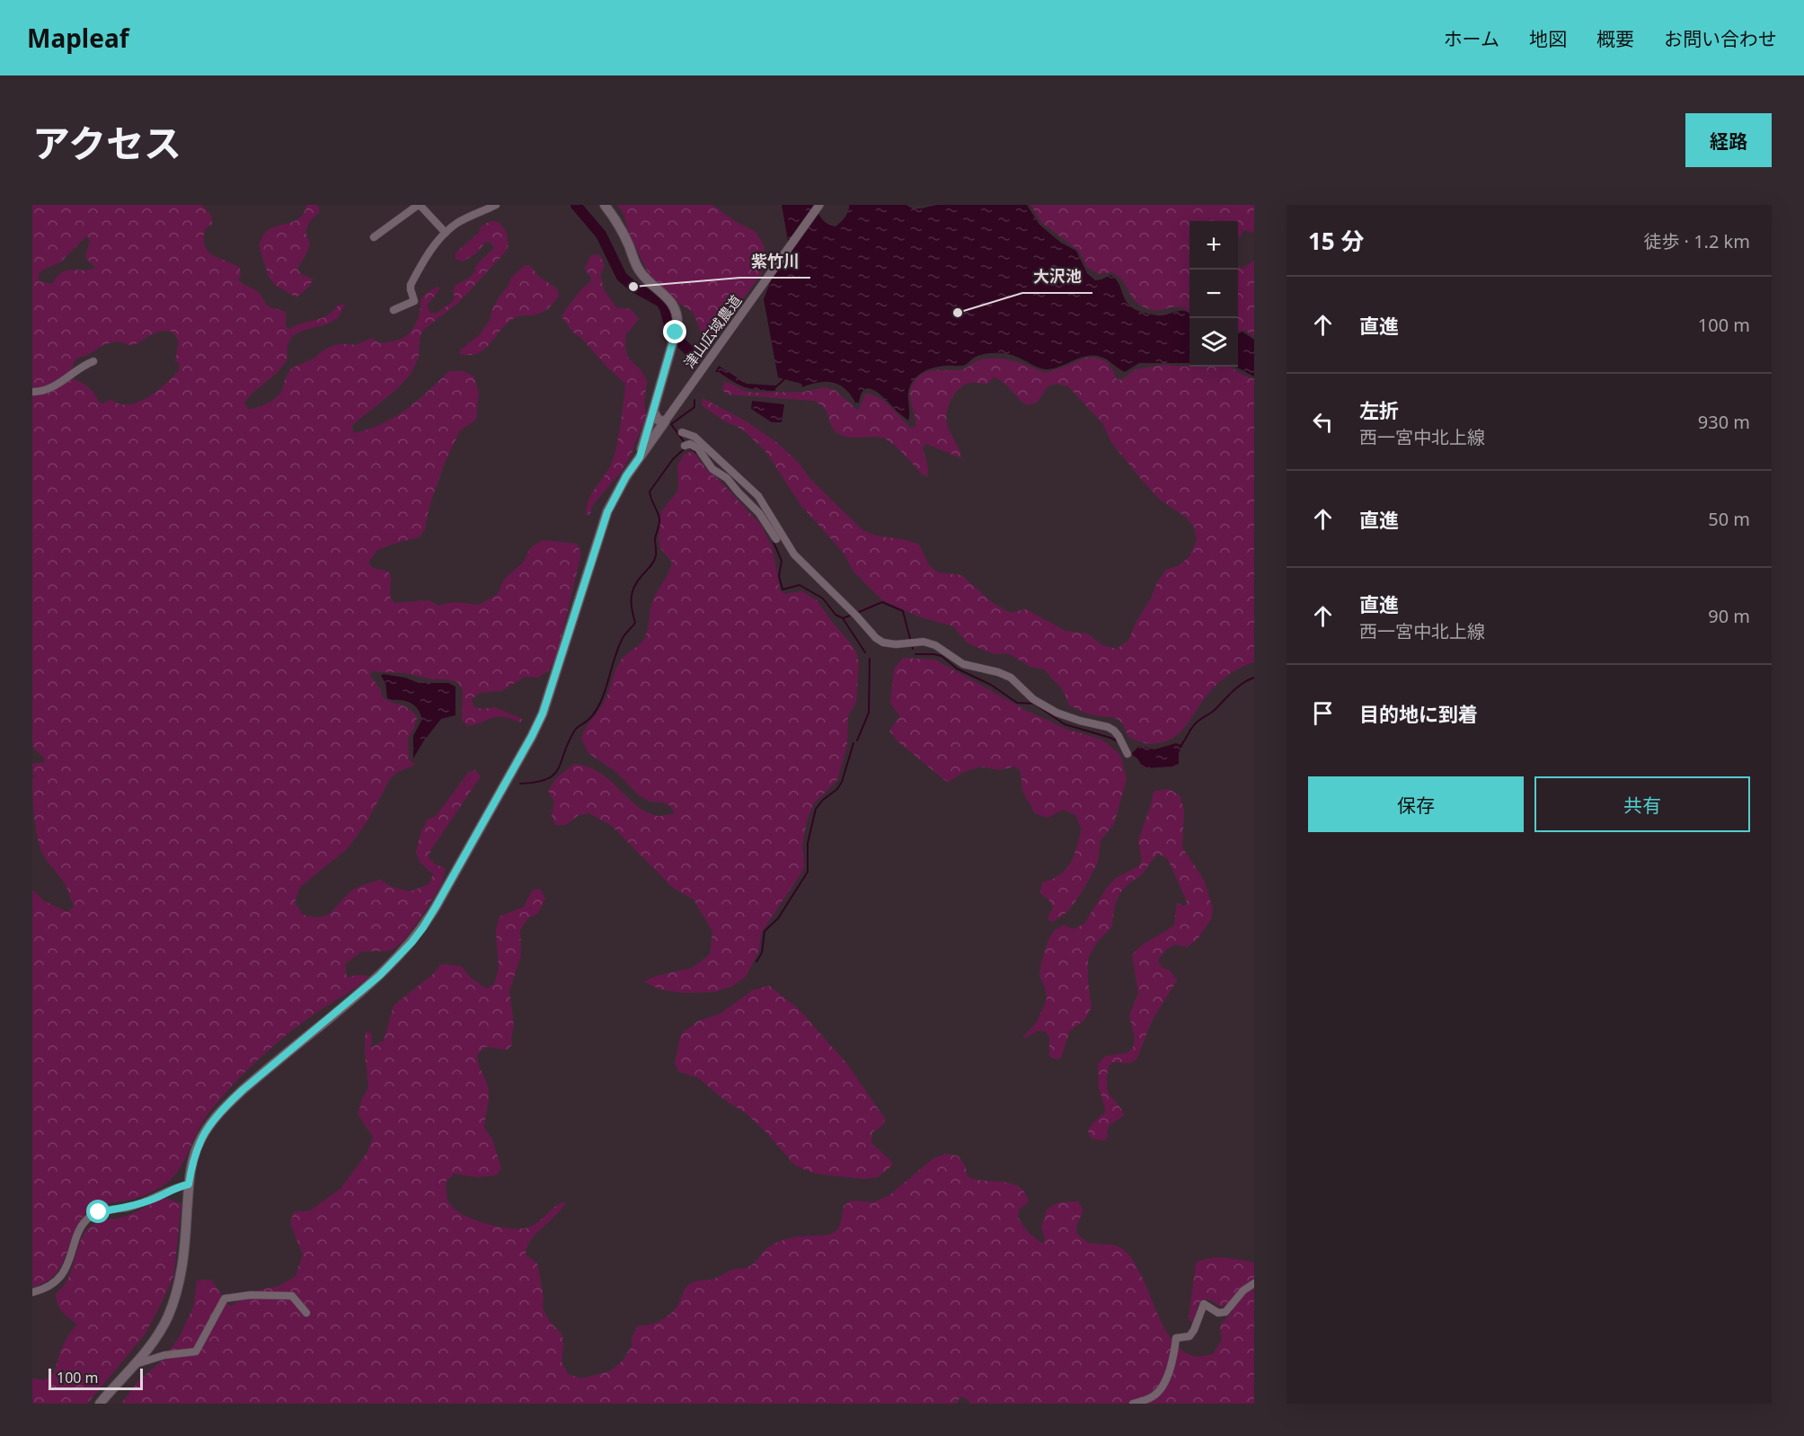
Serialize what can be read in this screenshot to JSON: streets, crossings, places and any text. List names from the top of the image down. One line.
{"streets":{"street":["津山広域農道"]},"places":["紫竹川","大沢池"],"scale_bar":"100 m","page":{"header":"Mapleaf","nav":["ホーム","地図","概要","お問い合わせ"],"title":"アクセス","buttons":["経路",["保存","共有"]],"heading":["15 分","徒歩 · 1.2 km"],"map_buttons":["+","−"],"list":[["直進","100 m"],["左折","西一宮中北上線","930 m"],["直進","50 m"],["直進","西一宮中北上線","90 m"],"目的地に到着"],"scale":"100 m"}}
